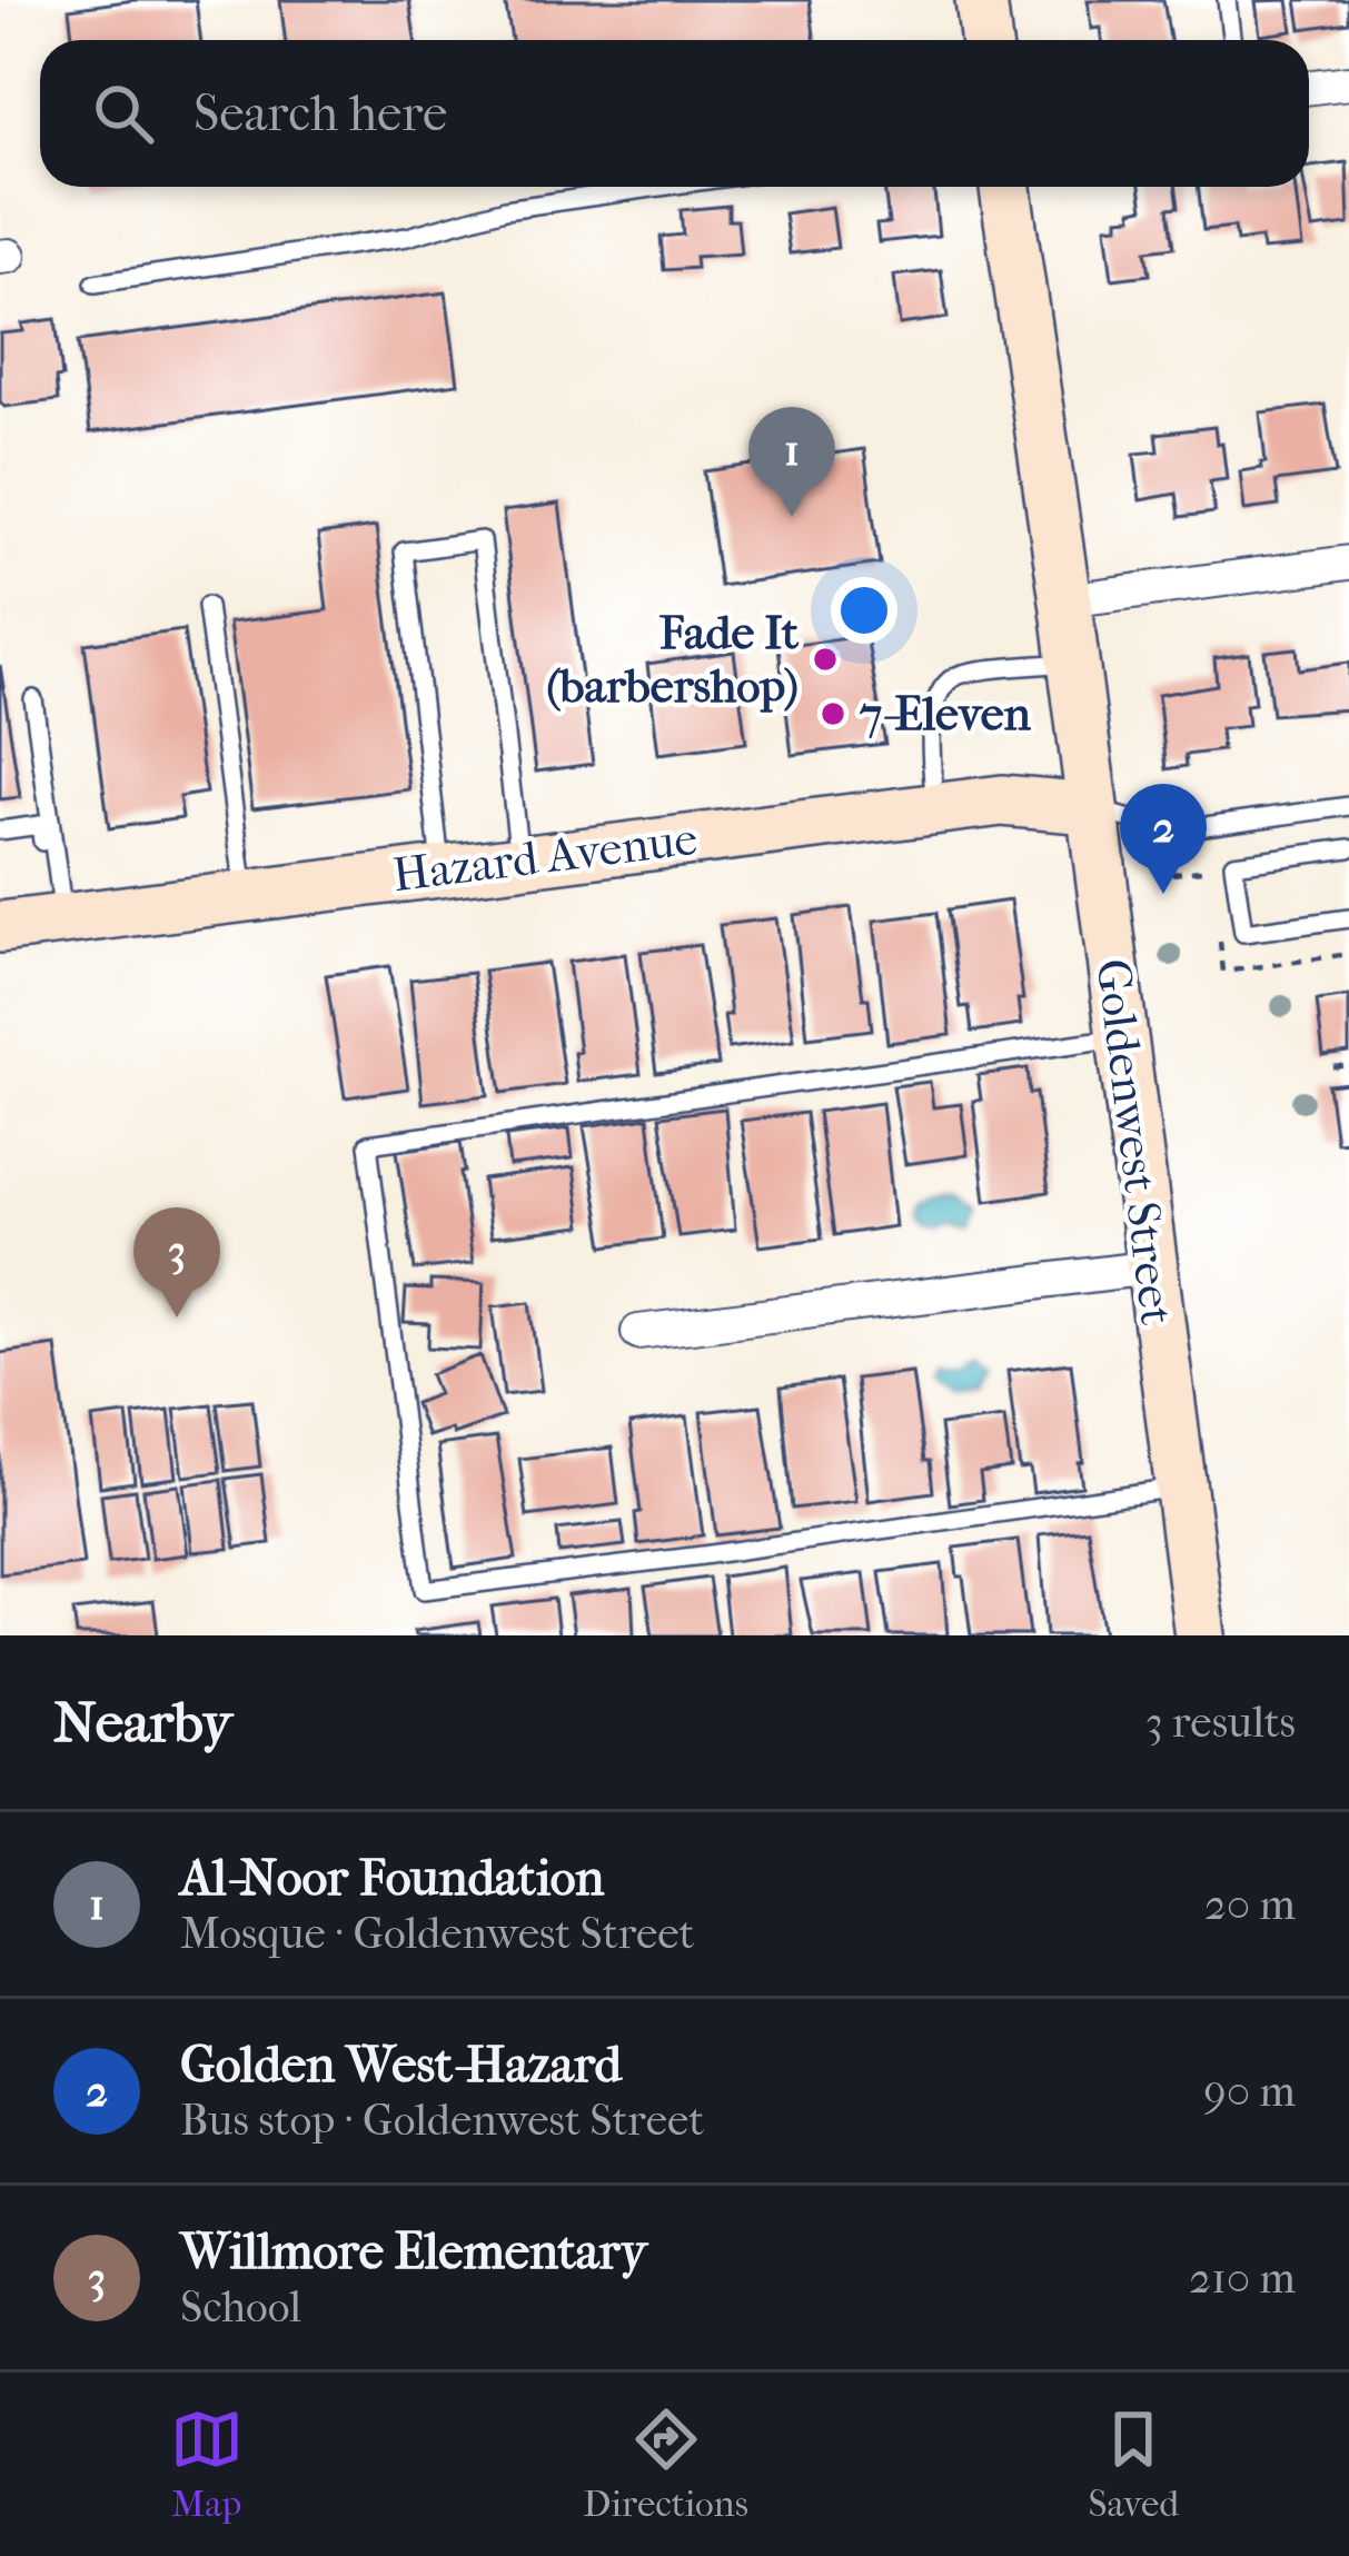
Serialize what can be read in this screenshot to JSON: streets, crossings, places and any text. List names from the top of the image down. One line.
{"streets":{"main road":["Hazard Avenue","Goldenwest Street"]},"crossings":[["Hazard Avenue","Goldenwest Street"]],"places":["Fade It (barbershop)","7-Eleven"],"page":{"search":"Search here","pins":["1","2","3"],"heading":["Nearby","3 results"],"list":[{"mark":"1","name":"Al-Noor Foundation","note":"Mosque · Goldenwest Street","value":"20 m"},{"mark":"2","name":"Golden West-Hazard","note":"Bus stop · Goldenwest Street","value":"90 m"},{"mark":"3","name":"Willmore Elementary","note":"School","value":"210 m"}],"nav":["Map","Directions","Saved"]}}
